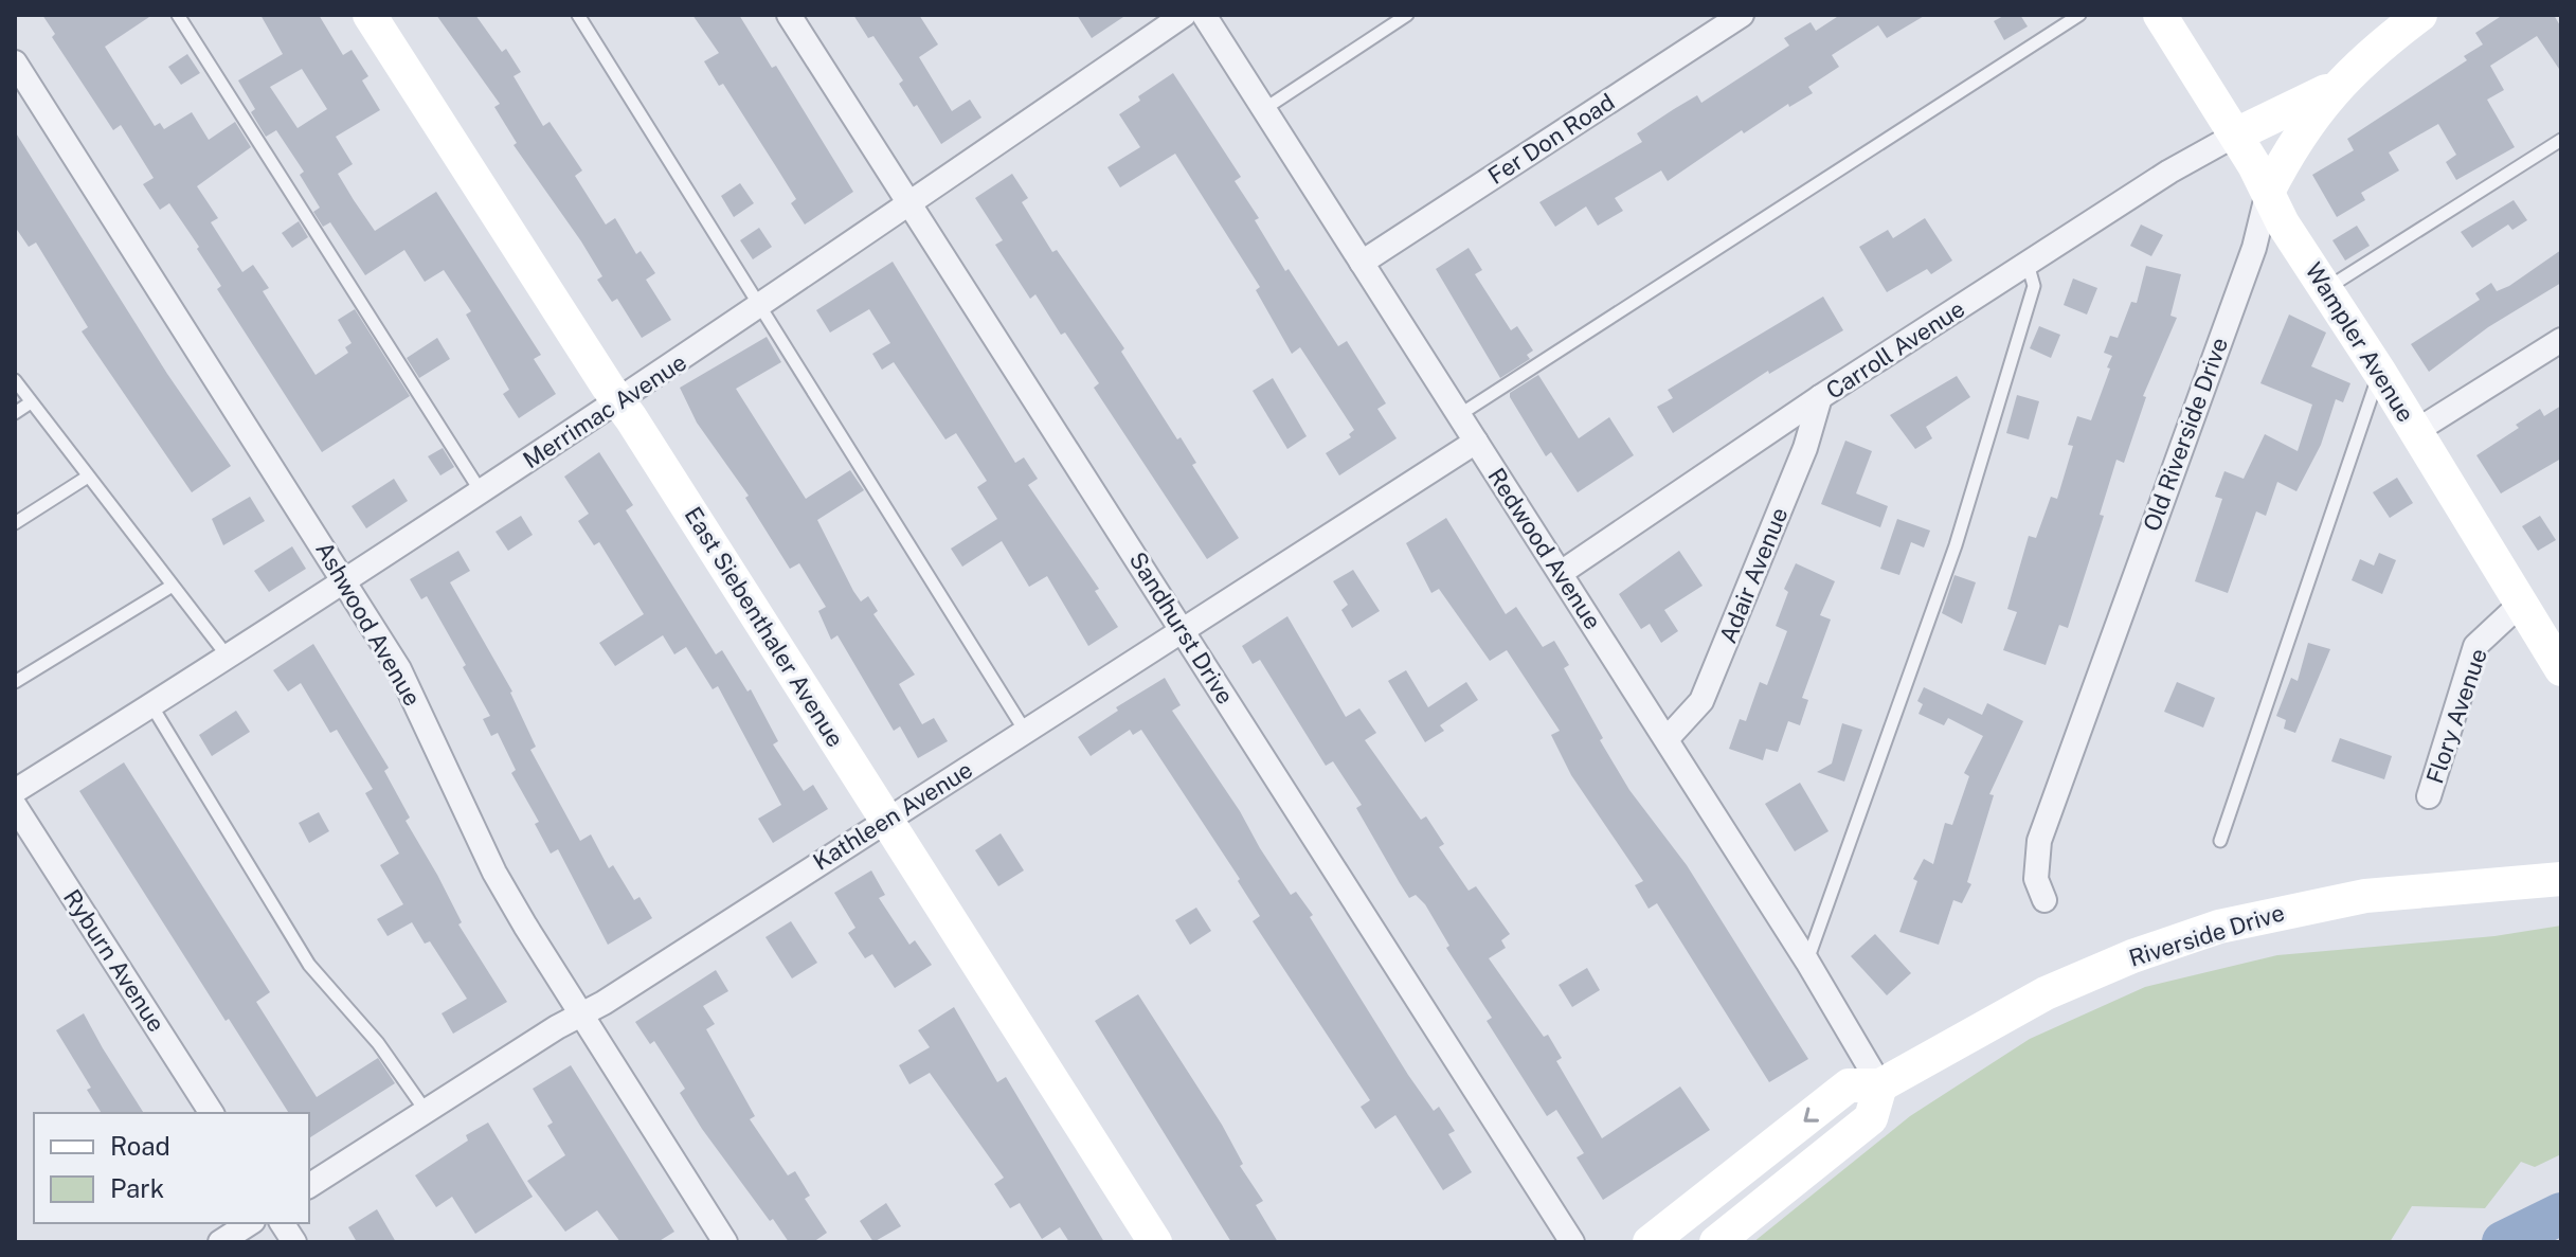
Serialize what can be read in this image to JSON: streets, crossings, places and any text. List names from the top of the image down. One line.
{"streets":{"main road":["Wampler Avenue","Old Riverside Drive","East Siebenthaler Avenue","Riverside Drive"],"street":["Fer Don Road","Carroll Avenue","Merrimac Avenue","Redwood Avenue","Adair Avenue","Ashwood Avenue","Sandhurst Drive","Flory Avenue","Kathleen Avenue","Ryburn Avenue"]},"crossings":[["Fer Don Road","Redwood Avenue"],["Wampler Avenue","Carroll Avenue"],["Wampler Avenue","Old Riverside Drive"],["Wampler Avenue","Flory Avenue"],["Carroll Avenue","Redwood Avenue"],["Carroll Avenue","Adair Avenue"],["Merrimac Avenue","Ashwood Avenue"],["Merrimac Avenue","East Siebenthaler Avenue"],["Merrimac Avenue","Sandhurst Drive"],["Merrimac Avenue","Ryburn Avenue"],["Redwood Avenue","Adair Avenue"],["Redwood Avenue","Kathleen Avenue"],["Redwood Avenue","Riverside Drive"],["Ashwood Avenue","Kathleen Avenue"],["East Siebenthaler Avenue","Kathleen Avenue"],["Sandhurst Drive","Kathleen Avenue"]],"legend":["Road","Park"]}
